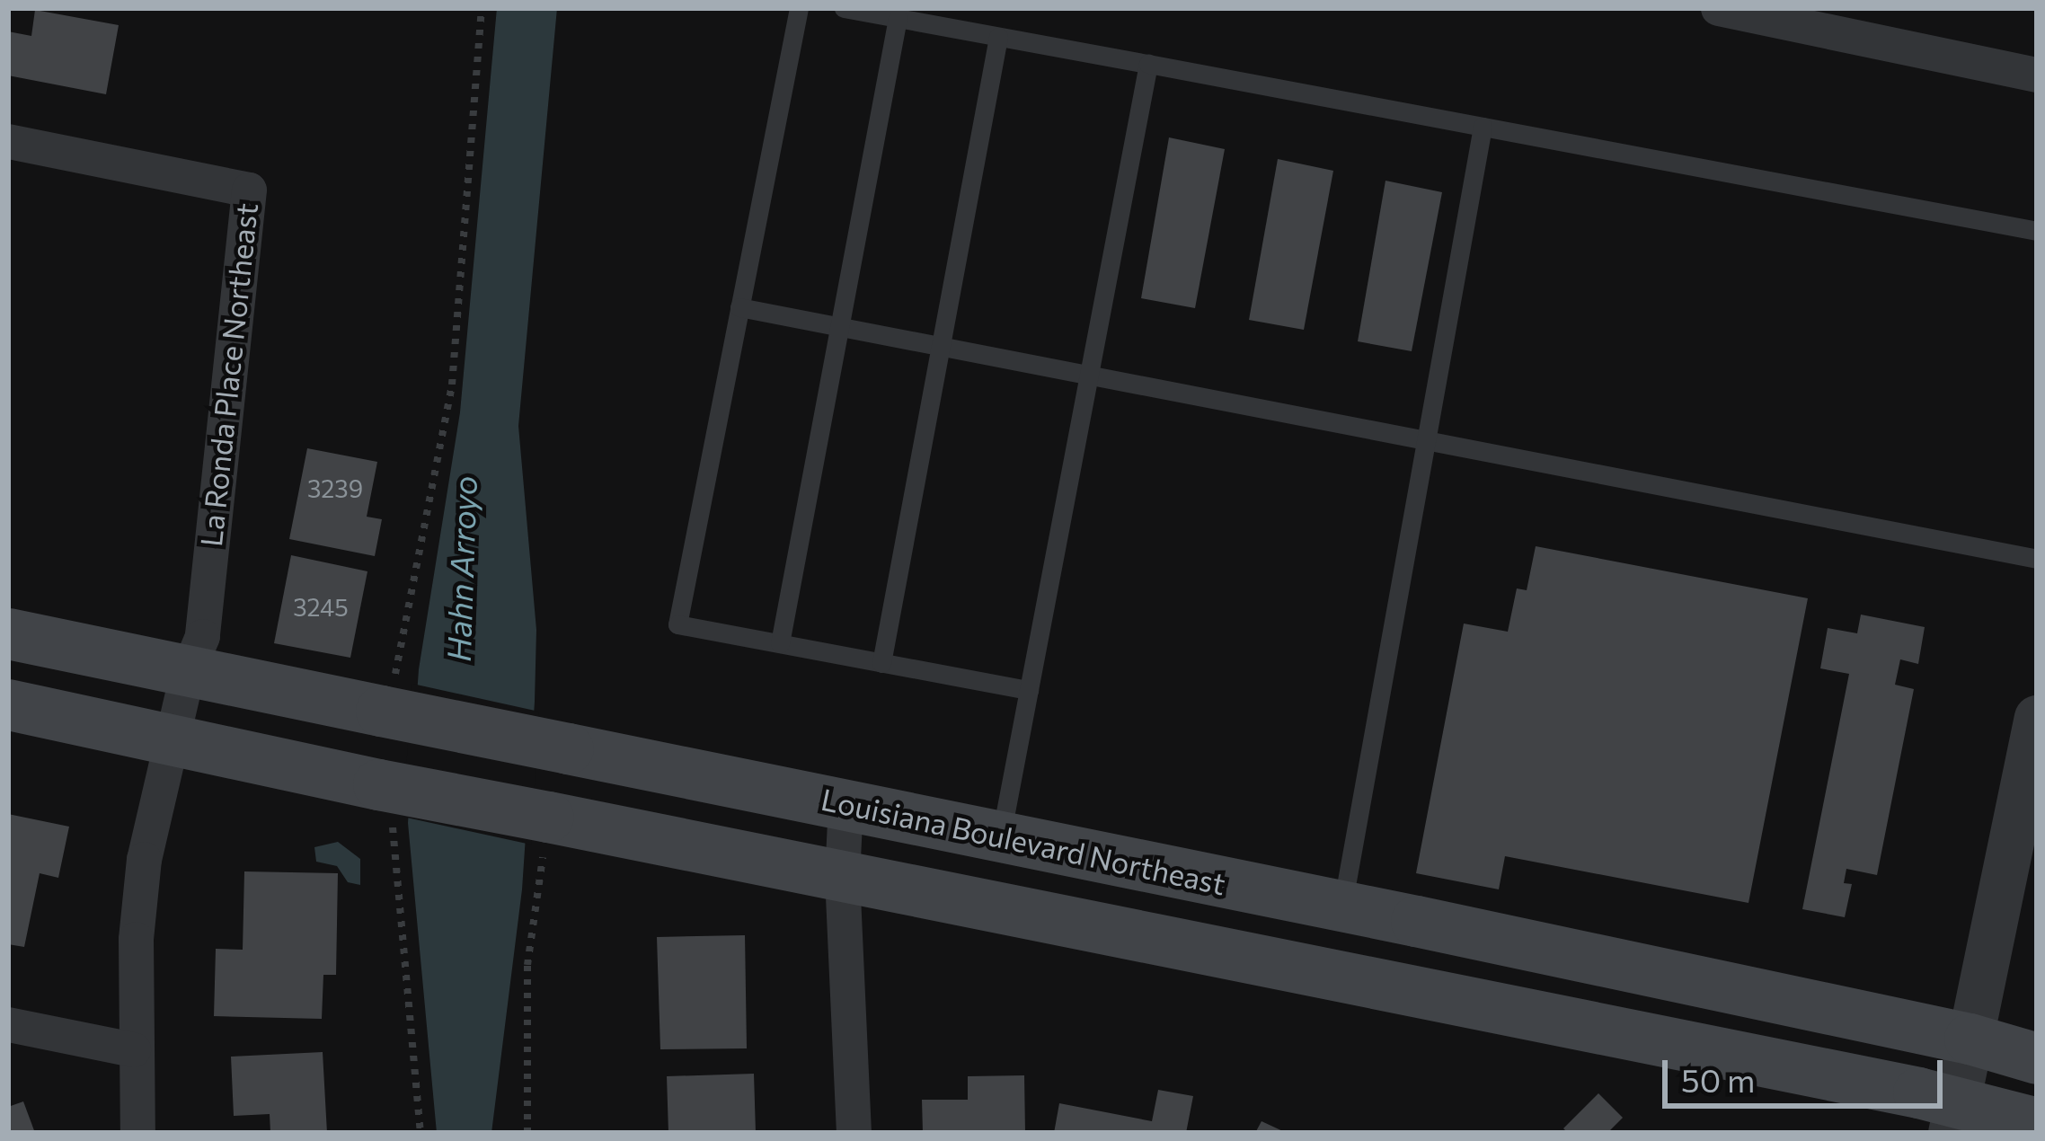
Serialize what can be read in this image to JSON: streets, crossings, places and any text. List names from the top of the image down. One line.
{"streets":{"main road":["Louisiana Boulevard Northeast"],"street":["La Ronda Place Northeast"]},"crossings":[["La Ronda Place Northeast","Louisiana Boulevard Northeast"]],"water":["Hahn Arroyo"],"house_numbers":["3239","3245"],"scale_bar":"50 m"}
